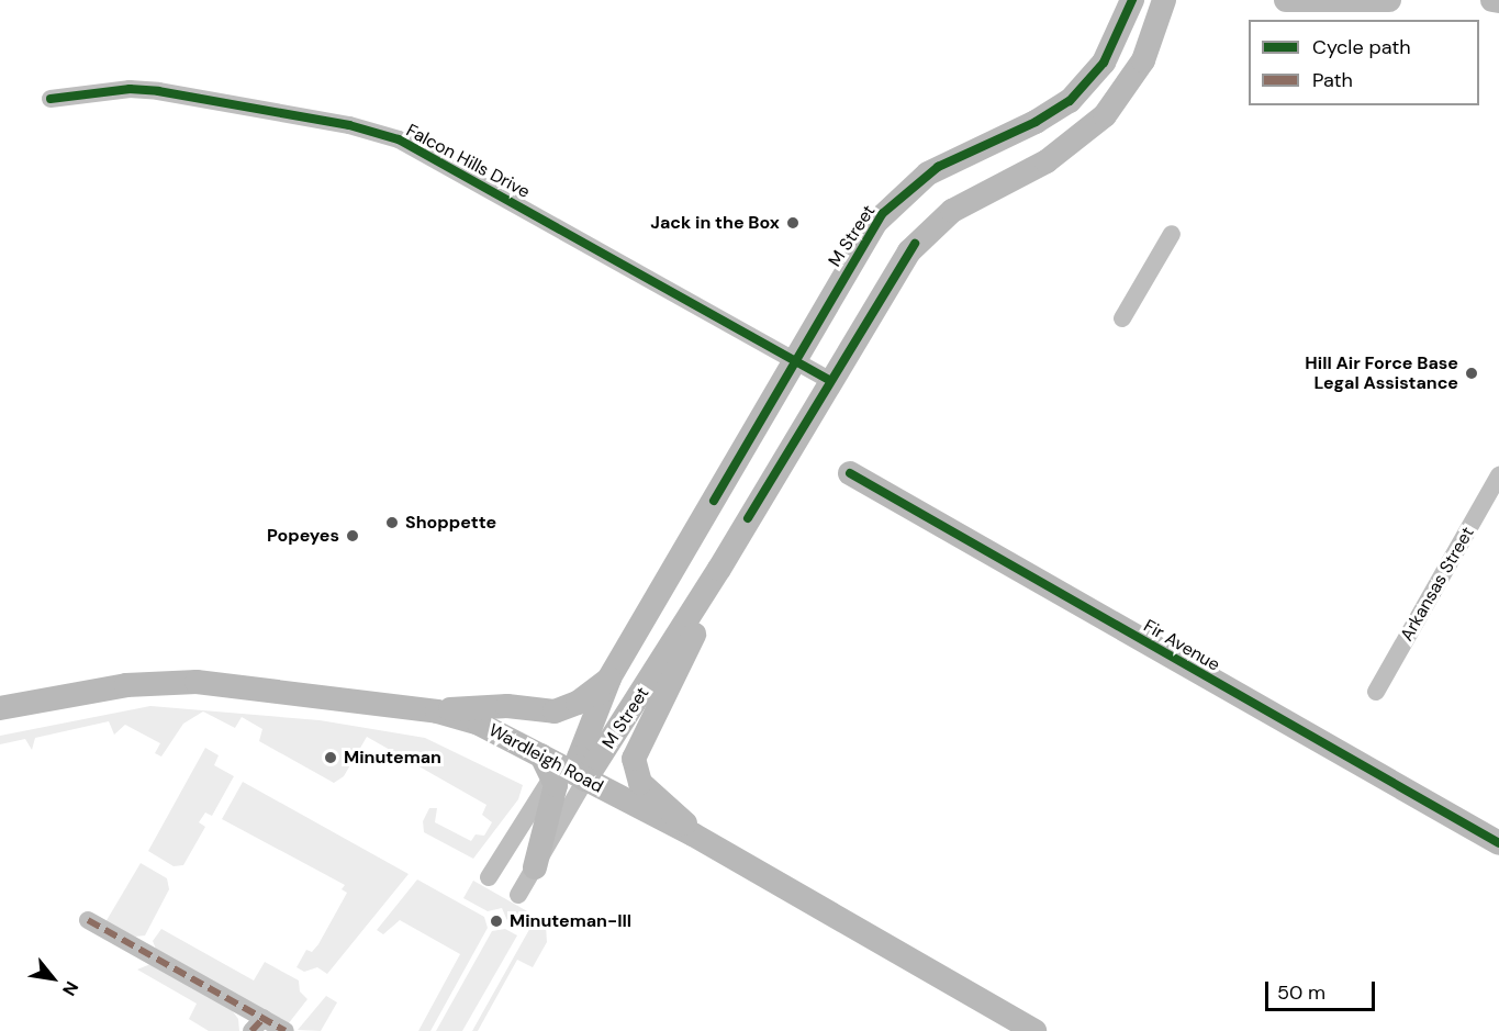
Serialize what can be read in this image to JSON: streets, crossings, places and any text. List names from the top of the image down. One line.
{"streets":{"main road":["M Street","Fir Avenue","Wardleigh Road"],"street":["Falcon Hills Drive","Arkansas Street"]},"crossings":[["Falcon Hills Drive","M Street"],["M Street","Wardleigh Road"]],"places":["Jack in the Box","Hill Air Force Base Legal Assistance","Shoppette","Popeyes","Minuteman","Minuteman-III"],"legend":["Cycle path","Path"],"scale_bar":"50 m","north":"bottom right"}
